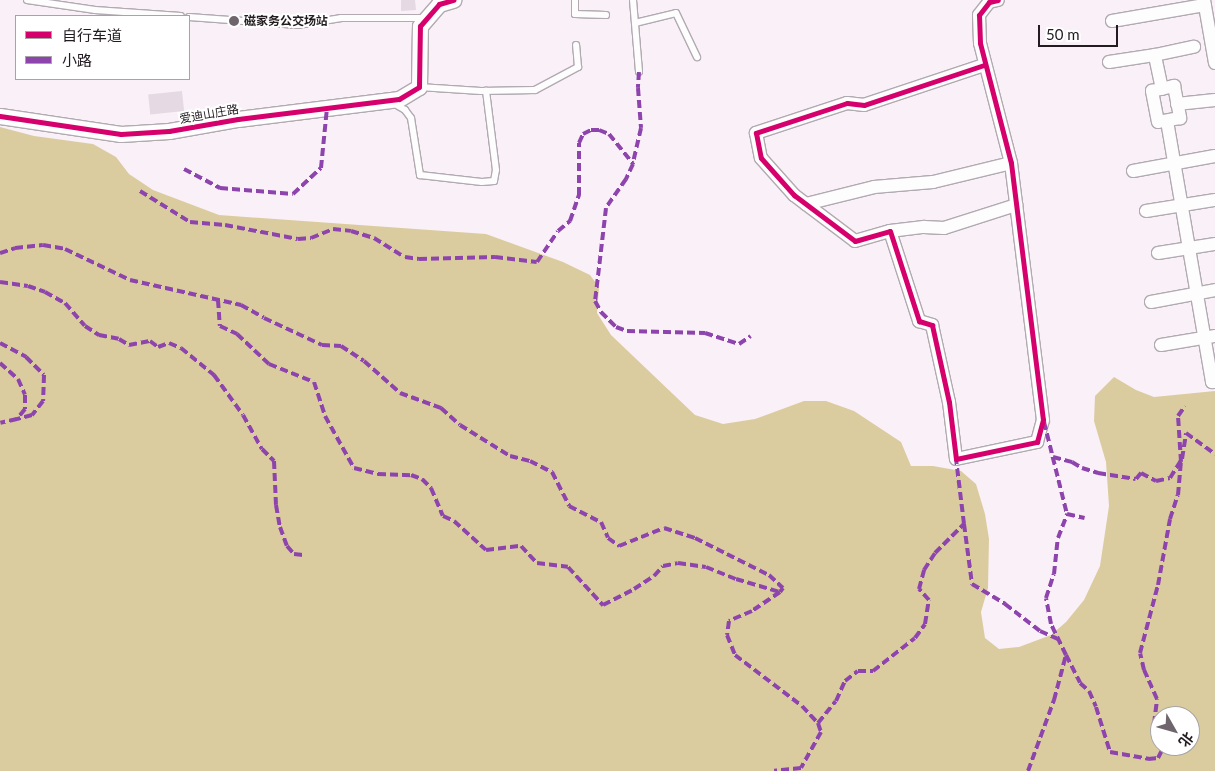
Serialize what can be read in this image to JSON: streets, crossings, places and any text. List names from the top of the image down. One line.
{"streets":{"street":["爱迪山庄路"]},"places":["磁家务公交场站"],"legend":["自行车道","小路"],"scale_bar":"50 m","north":"bottom right"}
